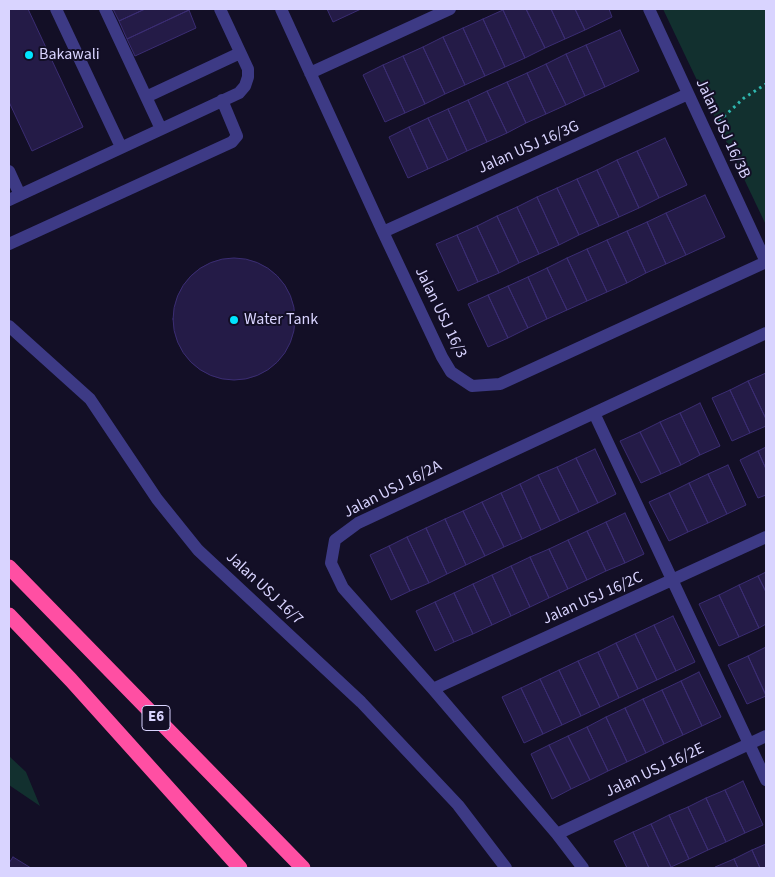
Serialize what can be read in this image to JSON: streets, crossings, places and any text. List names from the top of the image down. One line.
{"streets":{"highway":["E6"],"street":["Jalan USJ 16/3B","Jalan USJ 16/3G","Jalan USJ 16/3","Jalan USJ 16/2A","Jalan USJ 16/7","Jalan USJ 16/2C","Jalan USJ 16/2E"]},"crossings":[["Jalan USJ 16/3B","Jalan USJ 16/3G"],["Jalan USJ 16/3B","Jalan USJ 16/3"],["Jalan USJ 16/3G","Jalan USJ 16/3"],["Jalan USJ 16/2A","Jalan USJ 16/2C"],["Jalan USJ 16/2A","Jalan USJ 16/2E"]],"places":["Bakawali","Water Tank"]}
